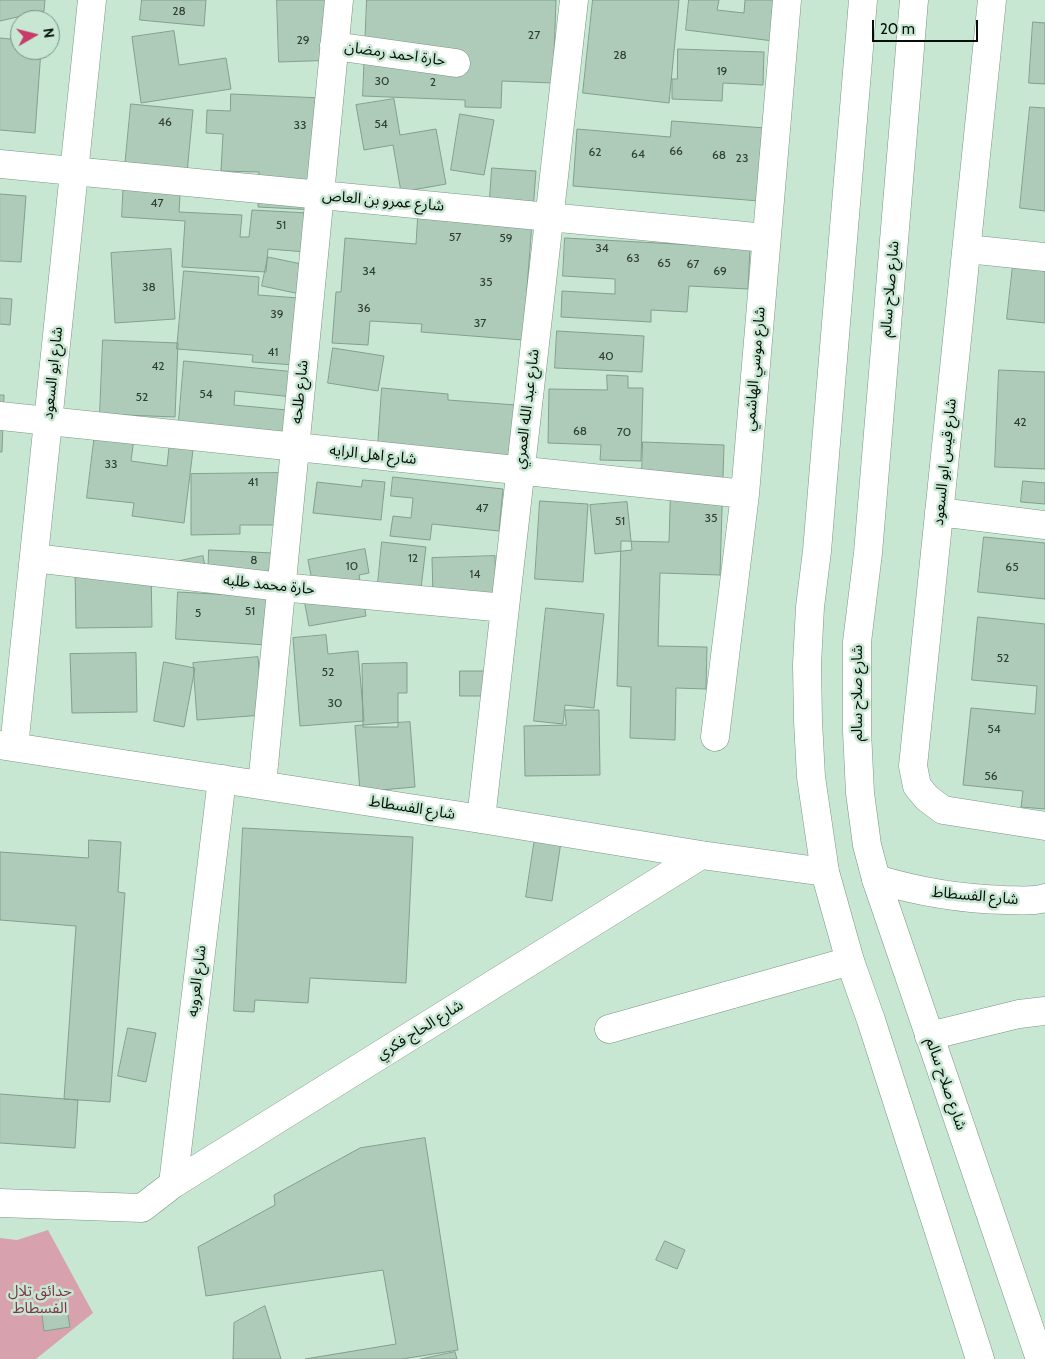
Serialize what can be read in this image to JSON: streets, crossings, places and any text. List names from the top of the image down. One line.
{"streets":{"main road":["حارة احمد رمضان","شارع عمرو بن العاص","شارع صلاح سالم","شارع موسي الهاشمي","شارع ابو السعود","شارع طلحه","شارع عبد الله العمري","شارع اهل الرايه","شارع قيس ابو السعود","حارة محمد طلبه","شارع الفسطاط","شارع العروبه","شارع الحاج فكري"]},"crossings":[["حارة احمد رمضان","شارع طلحه"],["شارع عمرو بن العاص","شارع موسي الهاشمي"],["شارع عمرو بن العاص","شارع ابو السعود"],["شارع عمرو بن العاص","شارع طلحه"],["شارع عمرو بن العاص","شارع عبد الله العمري"],["شارع صلاح سالم","شارع الفسطاط"],["شارع موسي الهاشمي","شارع اهل الرايه"],["شارع ابو السعود","شارع اهل الرايه"],["شارع ابو السعود","حارة محمد طلبه"],["شارع ابو السعود","شارع الفسطاط"],["شارع طلحه","شارع اهل الرايه"],["شارع طلحه","حارة محمد طلبه"],["شارع طلحه","شارع الفسطاط"],["شارع عبد الله العمري","شارع اهل الرايه"],["شارع عبد الله العمري","حارة محمد طلبه"],["شارع عبد الله العمري","شارع الفسطاط"],["شارع الفسطاط","شارع العروبه"],["شارع الفسطاط","شارع الحاج فكري"],["شارع العروبه","شارع الحاج فكري"]],"parks":["حدائق تلال الفسطاط"],"house_numbers":["28","27","29","28","19","30","2","46","54","33","66","62","64","68","23","47","51","57","59","34","63","65","67","34","69","35","38","36","39","37","41","40","42","54","52","42","68","70","33","41","47","35","51","12","8","10","65","14","51","5","52","52","30","54","56"],"scale_bar":"20 m","north":"right"}
